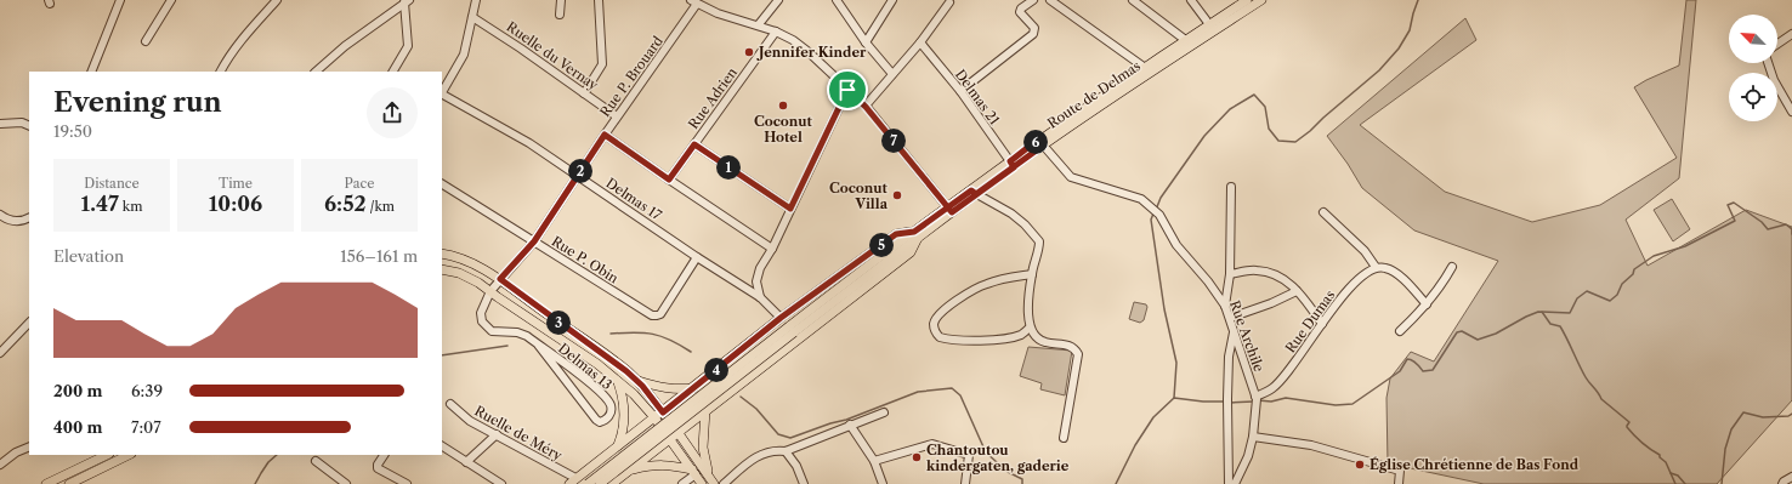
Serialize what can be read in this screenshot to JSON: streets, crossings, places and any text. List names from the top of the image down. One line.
{"streets":{"main road":["Route de Delmas"],"street":["Ruelle du Vernay","Rue P. Brouard","Delmas 21","Rue Adrien","Delmas 17","Rue P. Obin","Rue Dumas","Rue Archile","Delmas 13","Ruelle de Méry"]},"crossings":[["Ruelle du Vernay","Rue P. Brouard"],["Rue P. Brouard","Delmas 17"],["Rue P. Brouard","Rue P. Obin"],["Rue P. Brouard","Delmas 13"],["Route de Delmas","Delmas 21"],["Route de Delmas","Rue Archile"],["Delmas 17","Rue P. Obin"],["Rue Dumas","Rue Archile"]],"places":["Jennifer Kinder","Coconut Hotel","Coconut Villa","Chantoutou kindergaten, gaderie","Église Chrétienne de Bas Fond"],"north":"top left","page":{"heading":["Evening run","19:50"],"pins":["7","6","1","2","5","3","4"],"stats":[["Distance","1.47 km"],["Time","10:06"],["Pace","6:52 /km"]],"chart":["Elevation","156–161 m"],"list":[{"name":"200 m","note":"6:39"},{"name":"400 m","note":"7:07"}]}}
